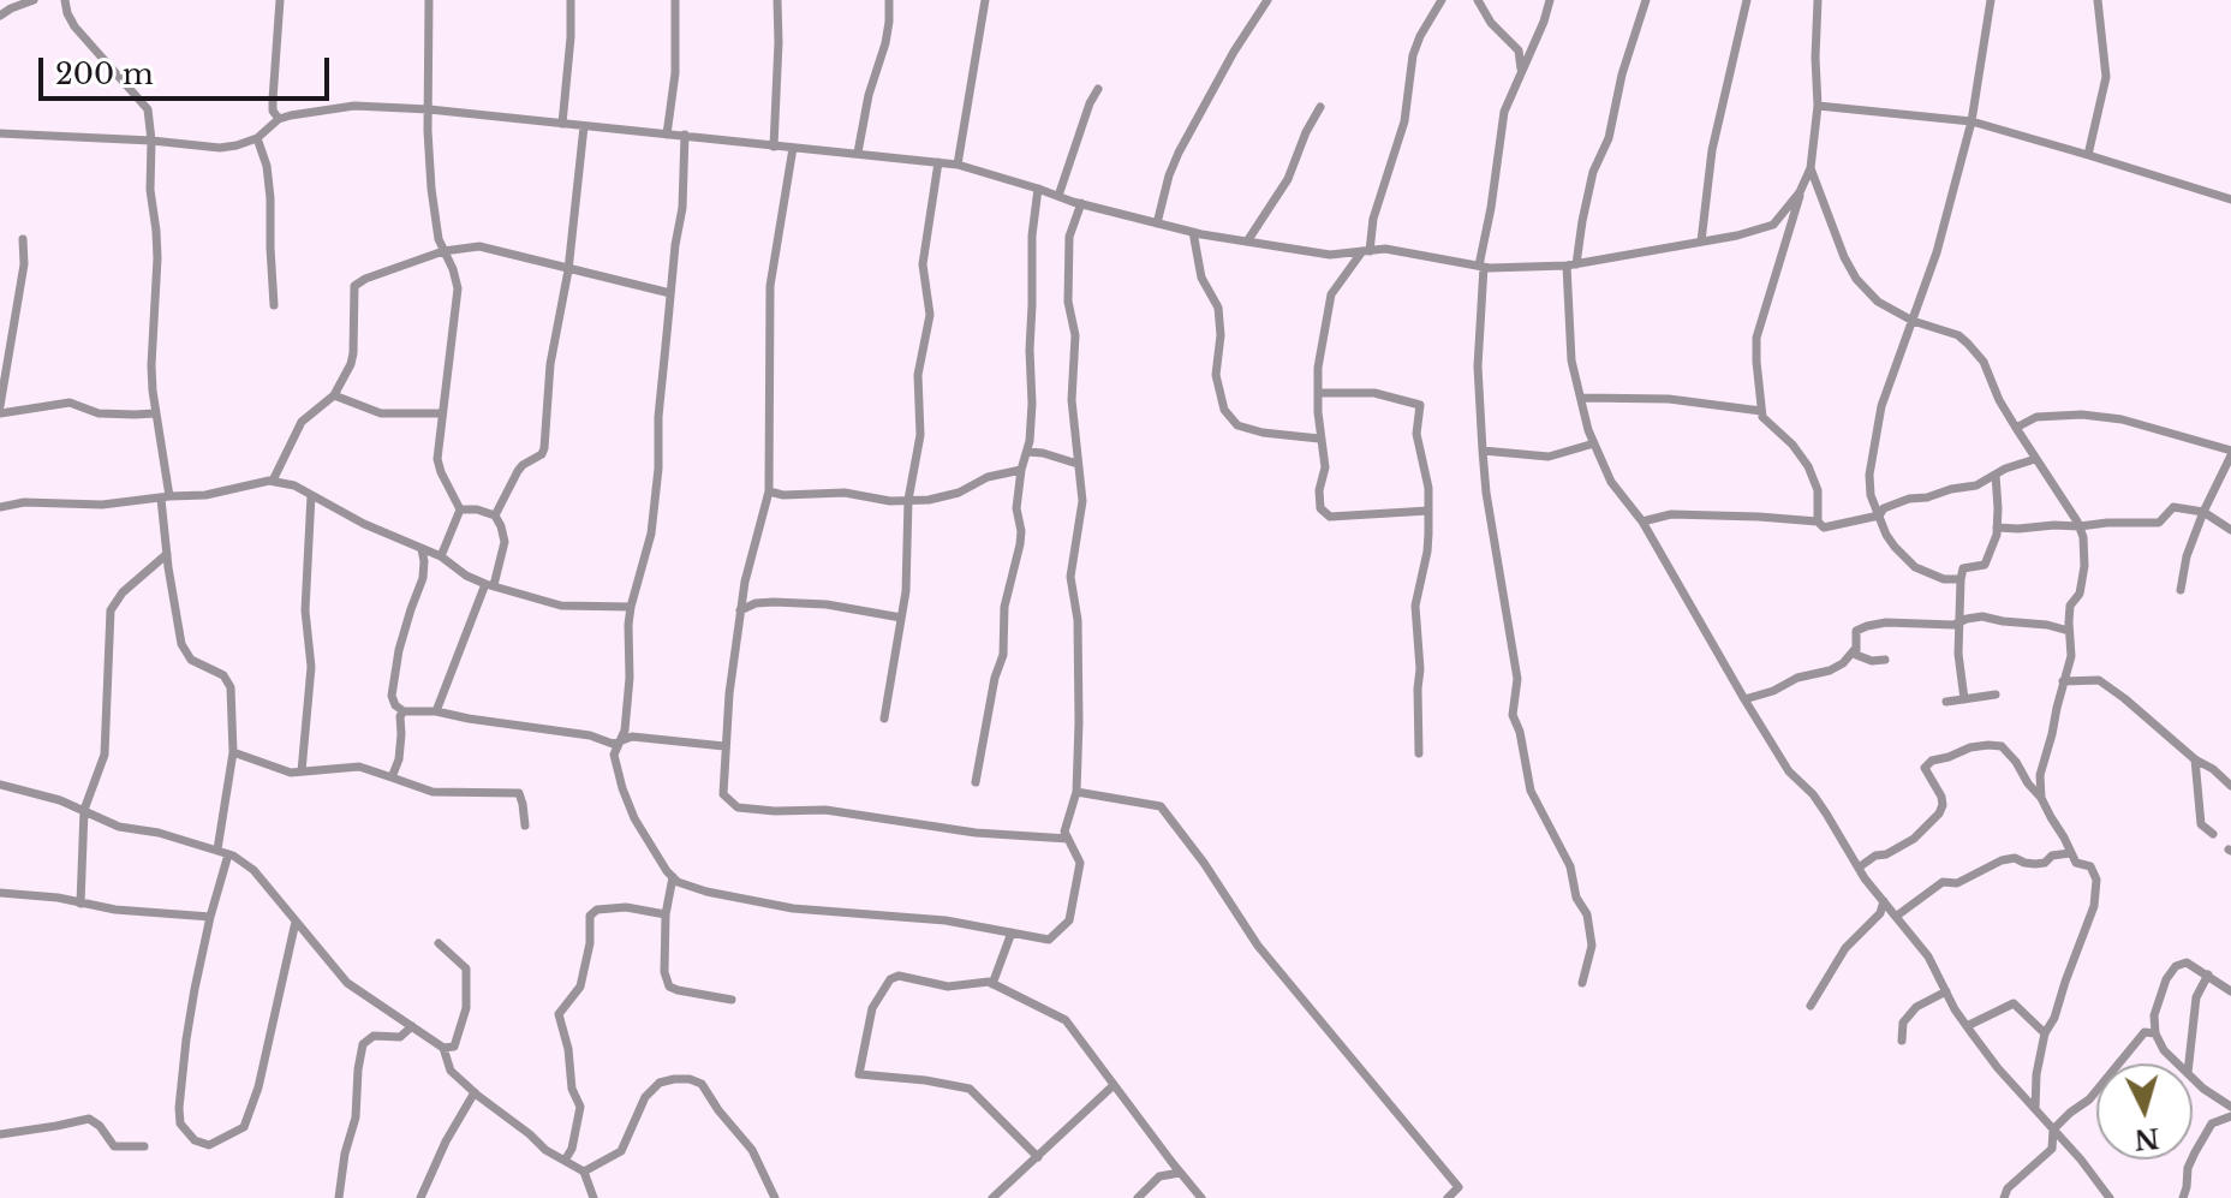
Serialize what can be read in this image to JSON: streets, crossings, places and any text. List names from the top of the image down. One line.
{"scale_bar":"200 m","north":"bottom"}
